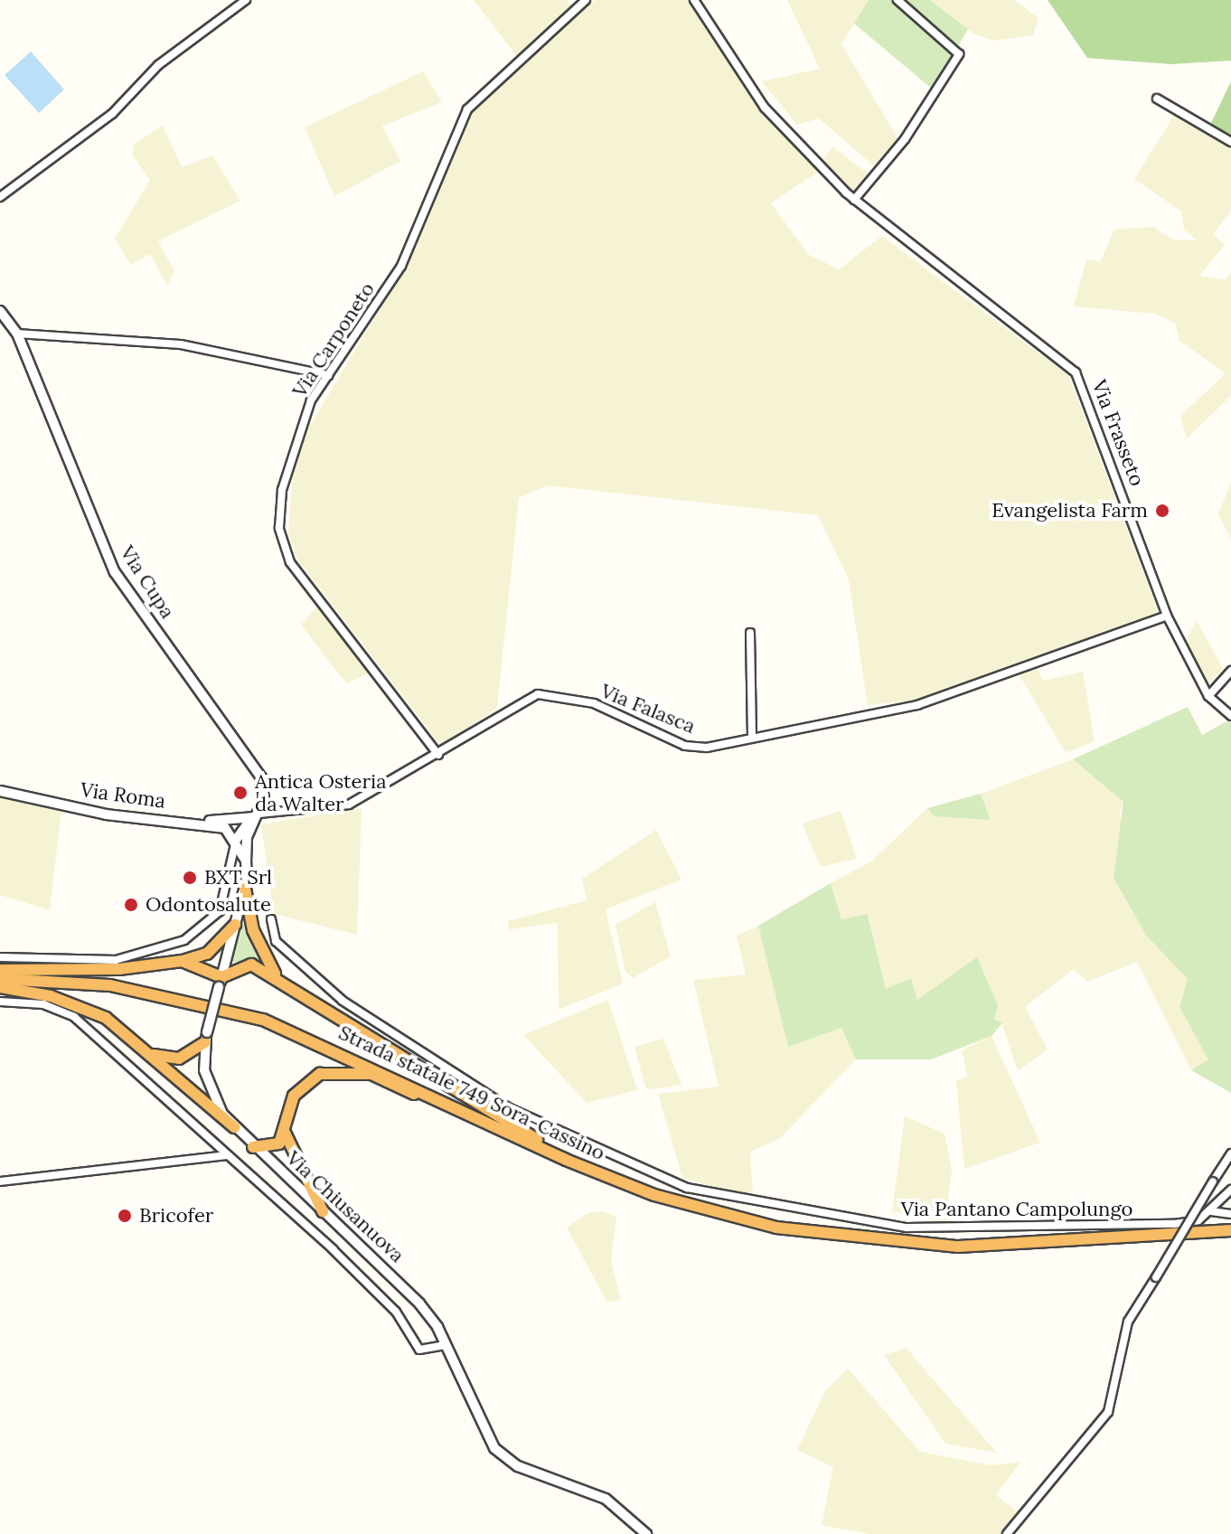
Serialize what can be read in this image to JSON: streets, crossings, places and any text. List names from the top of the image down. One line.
{"streets":{"highway":["Strada statale 749 Sora-Cassino"],"street":["Via Carponeto","Via Frasseto","Via Cupa","Via Falasca","Via Roma","Via Chiusanuova","Via Pantano Campolungo"]},"crossings":[["Via Carponeto","Via Falasca"],["Via Frasseto","Via Falasca"],["Via Cupa","Via Falasca"],["Via Cupa","Via Chiusanuova"]],"places":["Evangelista Farm","Antica Osteria da Walter","BXT Srl","Odontosalute","Bricofer"]}
